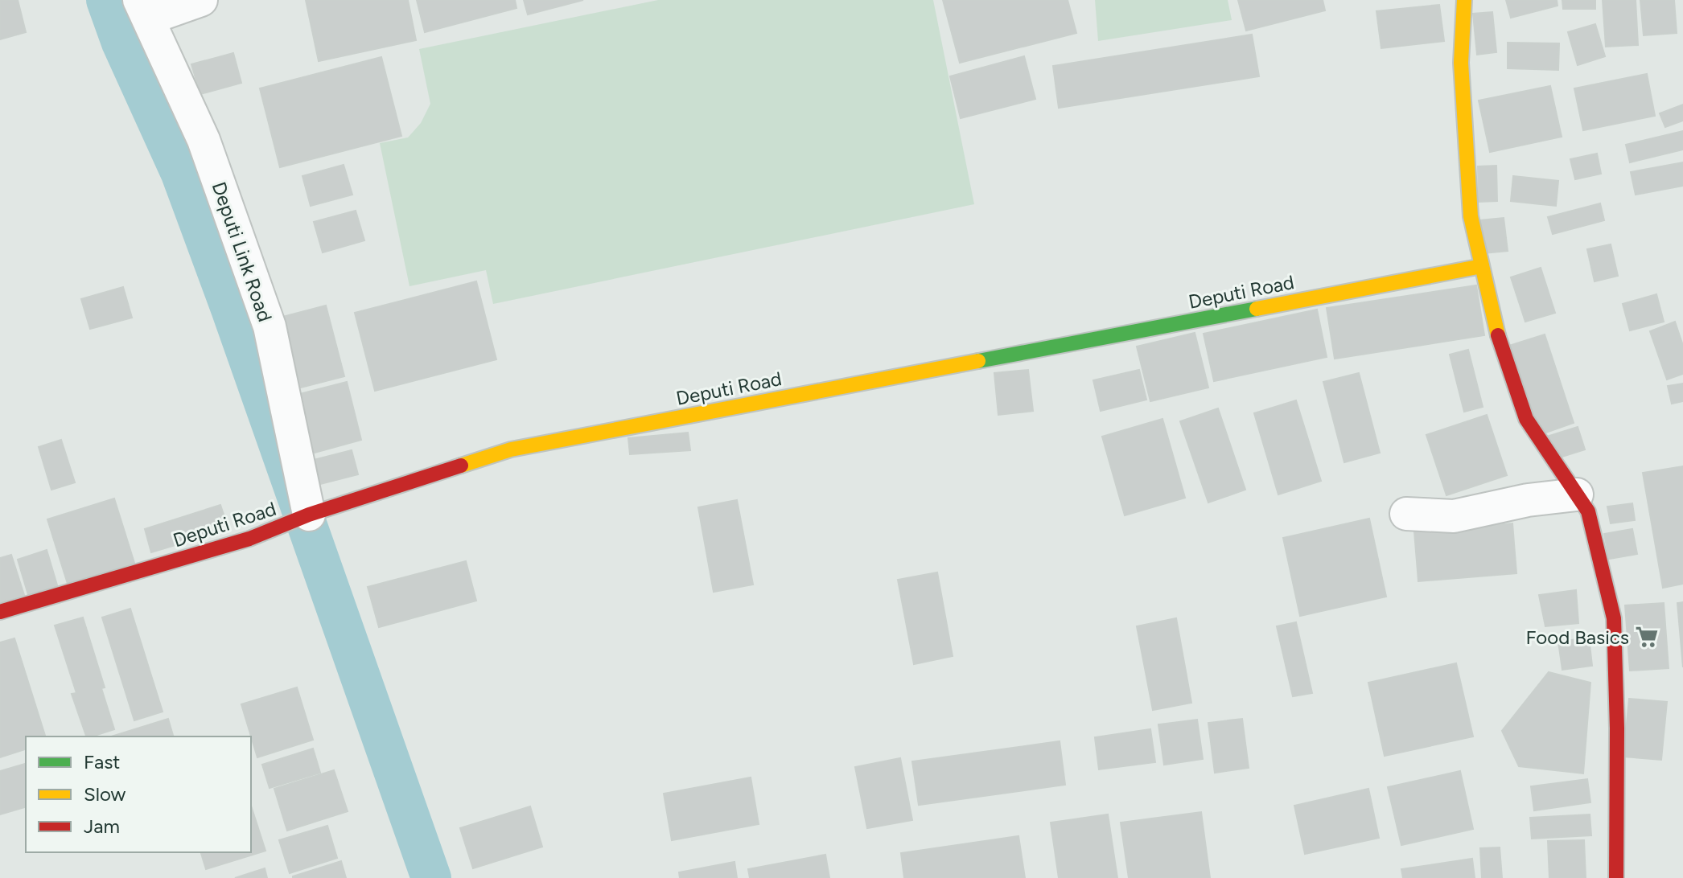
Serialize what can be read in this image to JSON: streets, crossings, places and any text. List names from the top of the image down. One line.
{"streets":{"street":["Deputi Link Road","Deputi Road"]},"crossings":[["Deputi Link Road","Deputi Road"]],"places":{"supermarket":["Food Basics"]},"legend":["Fast","Slow","Jam"]}
